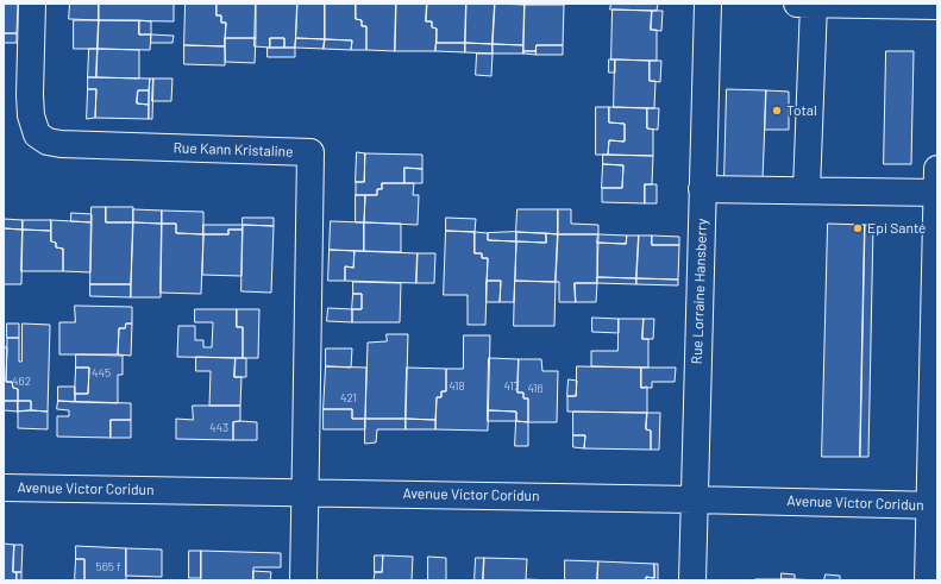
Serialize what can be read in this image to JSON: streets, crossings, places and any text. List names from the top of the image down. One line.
{"streets":{"street":["Rue Kann Kristaline","Rue Lorraine Hansberry","Avenue Victor Coridun"]},"crossings":[["Rue Kann Kristaline","Avenue Victor Coridun"],["Rue Lorraine Hansberry","Avenue Victor Coridun"]],"places":["Total","Epi Santé"],"house_numbers":["445","462","418","417","416","421","443","565 f"]}
